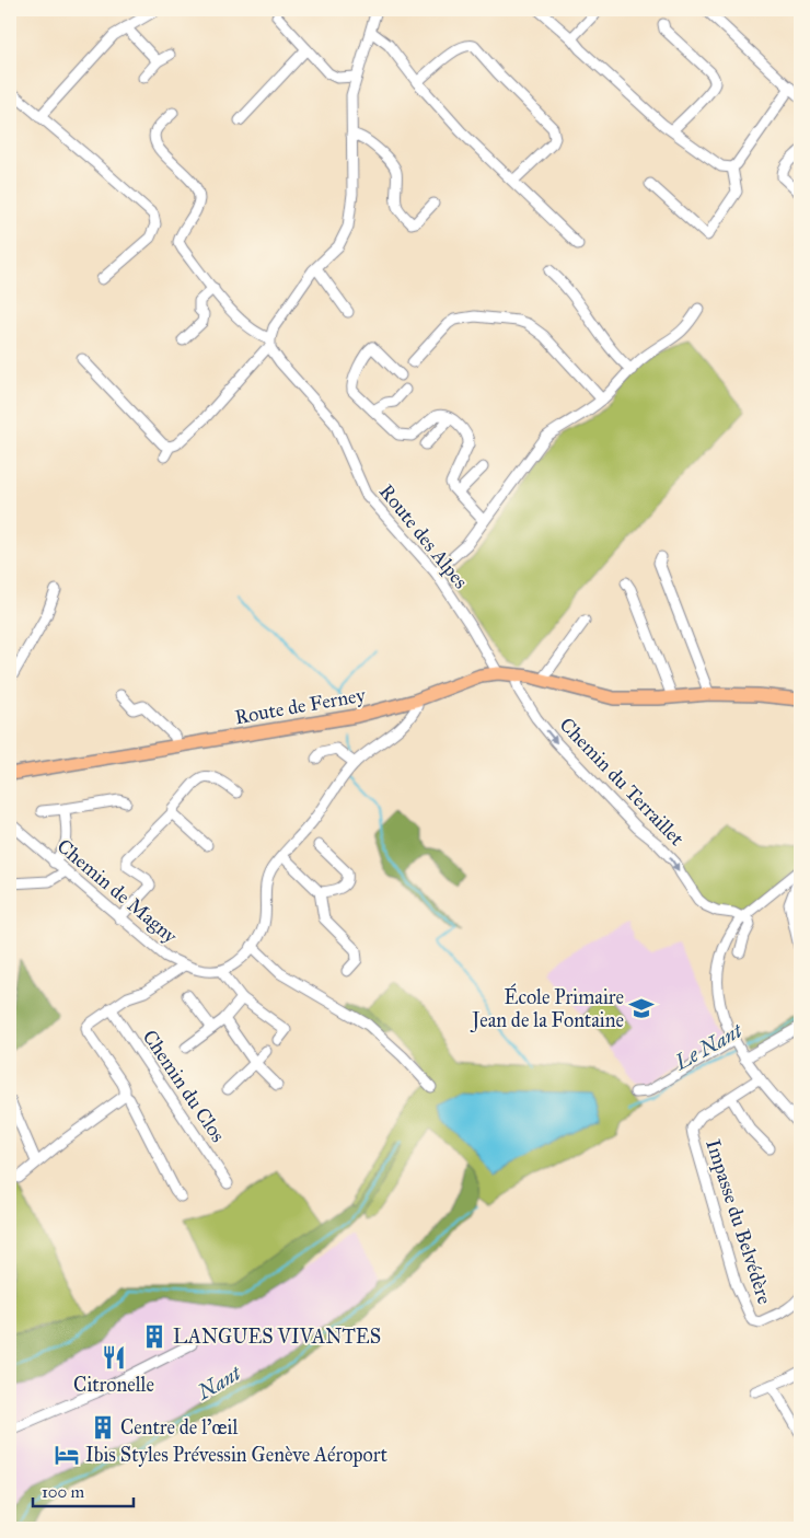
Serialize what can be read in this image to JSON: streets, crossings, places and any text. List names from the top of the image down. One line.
{"streets":{"main road":["Route de Ferney"],"street":["Route des Alpes","Chemin du Terraillet","Chemin de Magny","Chemin du Clos","Impasse du Belvédère"]},"crossings":[["Route des Alpes","Route de Ferney"],["Route de Ferney","Chemin du Terraillet"]],"one_way":["Chemin du Terraillet"],"water":["Le Nant","Nant"],"places":{"school or university":["École Primaire Jean de la Fontaine"],"building":["LANGUES VIVANTES","Centre de l'œil"],"restaurant":["Citronelle"],"hotel":["Ibis Styles Prévessin Genève Aéroport"]},"scale_bar":"100 m"}
